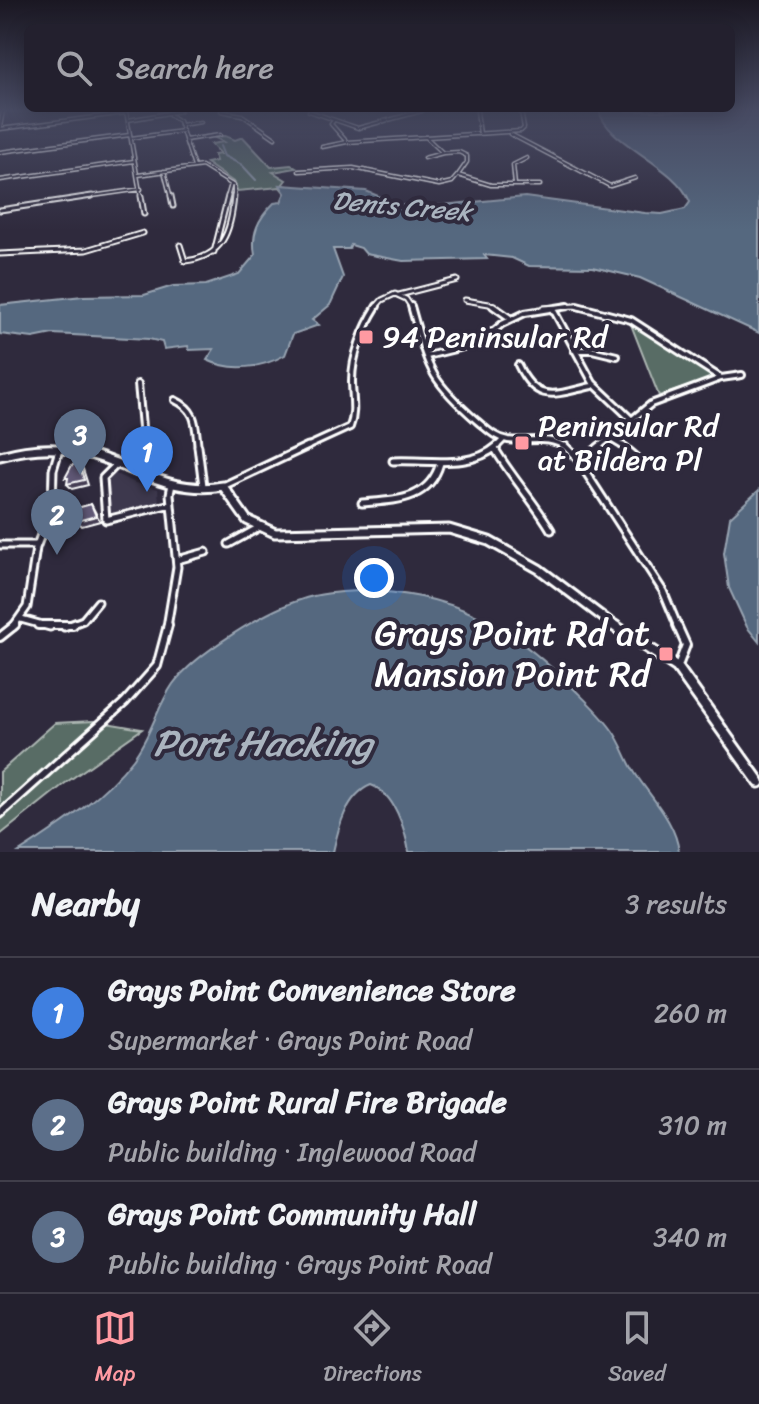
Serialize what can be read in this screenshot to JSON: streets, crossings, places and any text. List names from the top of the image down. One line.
{"water":["Dents Creek","Port Hacking"],"places":{"transit":["94 Peninsular Rd","Peninsular Rd at Bildera Pl","Grays Point Rd at Mansion Point Rd"]},"page":{"search":"Search here","pins":["3","1","2"],"heading":["Nearby","3 results"],"list":[{"mark":"1","name":"Grays Point Convenience Store","note":"Supermarket · Grays Point Road","value":"260 m"},{"mark":"2","name":"Grays Point Rural Fire Brigade","note":"Public building · Inglewood Road","value":"310 m"},{"mark":"3","name":"Grays Point Community Hall","note":"Public building · Grays Point Road","value":"340 m"}],"nav":["Map","Directions","Saved"]}}
